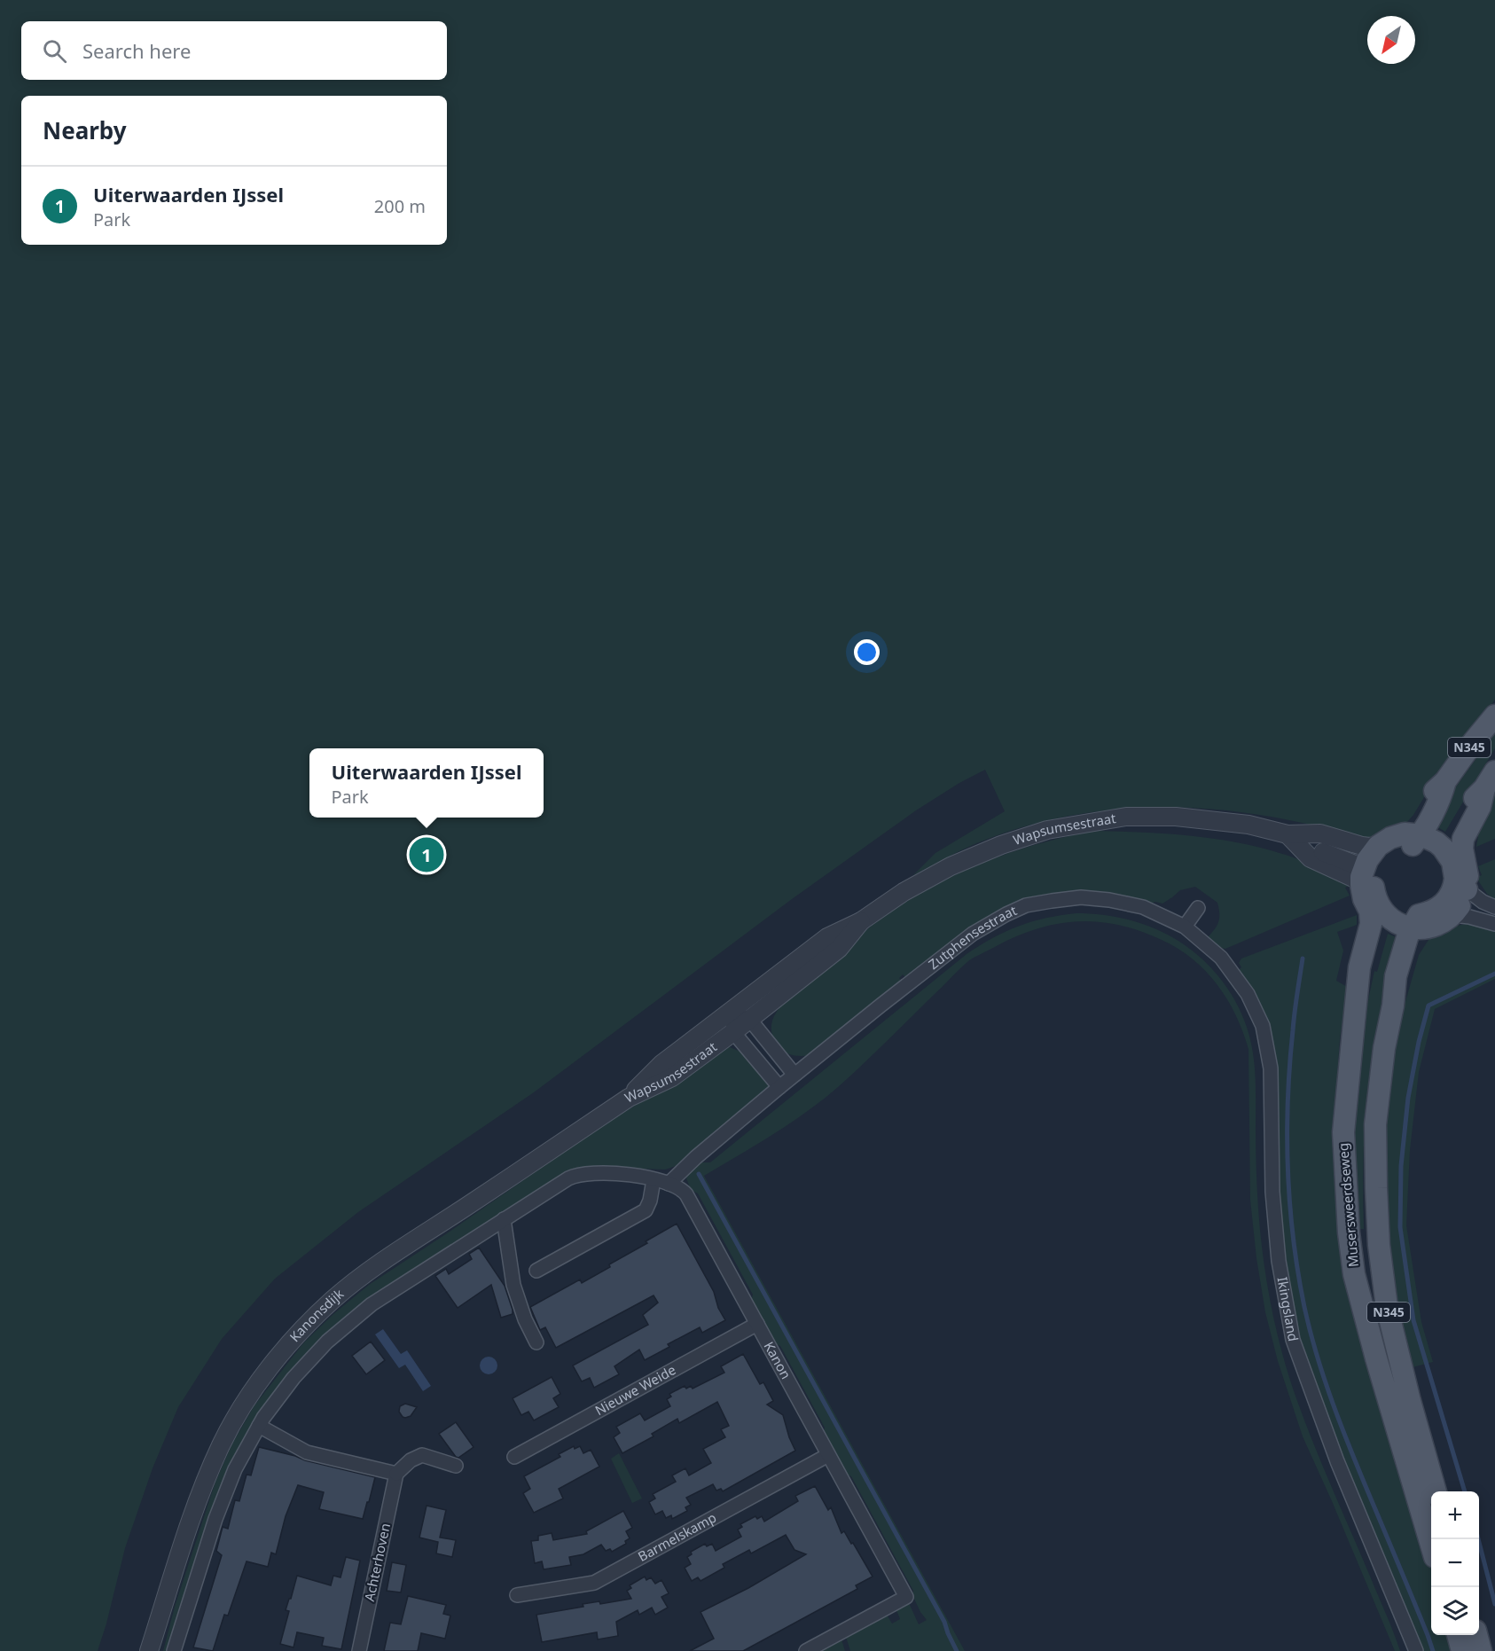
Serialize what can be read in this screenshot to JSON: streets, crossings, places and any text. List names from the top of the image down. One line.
{"streets":{"main road":["N345","Musersweerdseweg"],"street":["Wapsumsestraat","Zutphensestraat","Ikingsland","Kanonsdijk","Kanon","Nieuwe Weide","Barmelskamp","Achterhoven"]},"crossings":[["N345","Wapsumsestraat"],["N345","Musersweerdseweg"],["Wapsumsestraat","Kanonsdijk"],["Zutphensestraat","Ikingsland"],["Zutphensestraat","Kanon"],["Kanonsdijk","Kanon"],["Kanon","Nieuwe Weide"],["Kanon","Barmelskamp"]],"north":"bottom left","page":{"search":"Search here","heading":"Nearby","list":[{"mark":"1","name":"Uiterwaarden IJssel","note":"Park","value":"200 m"}],"popup":["Uiterwaarden IJssel","Park"],"pins":"1","map_buttons":["+","−"]}}
